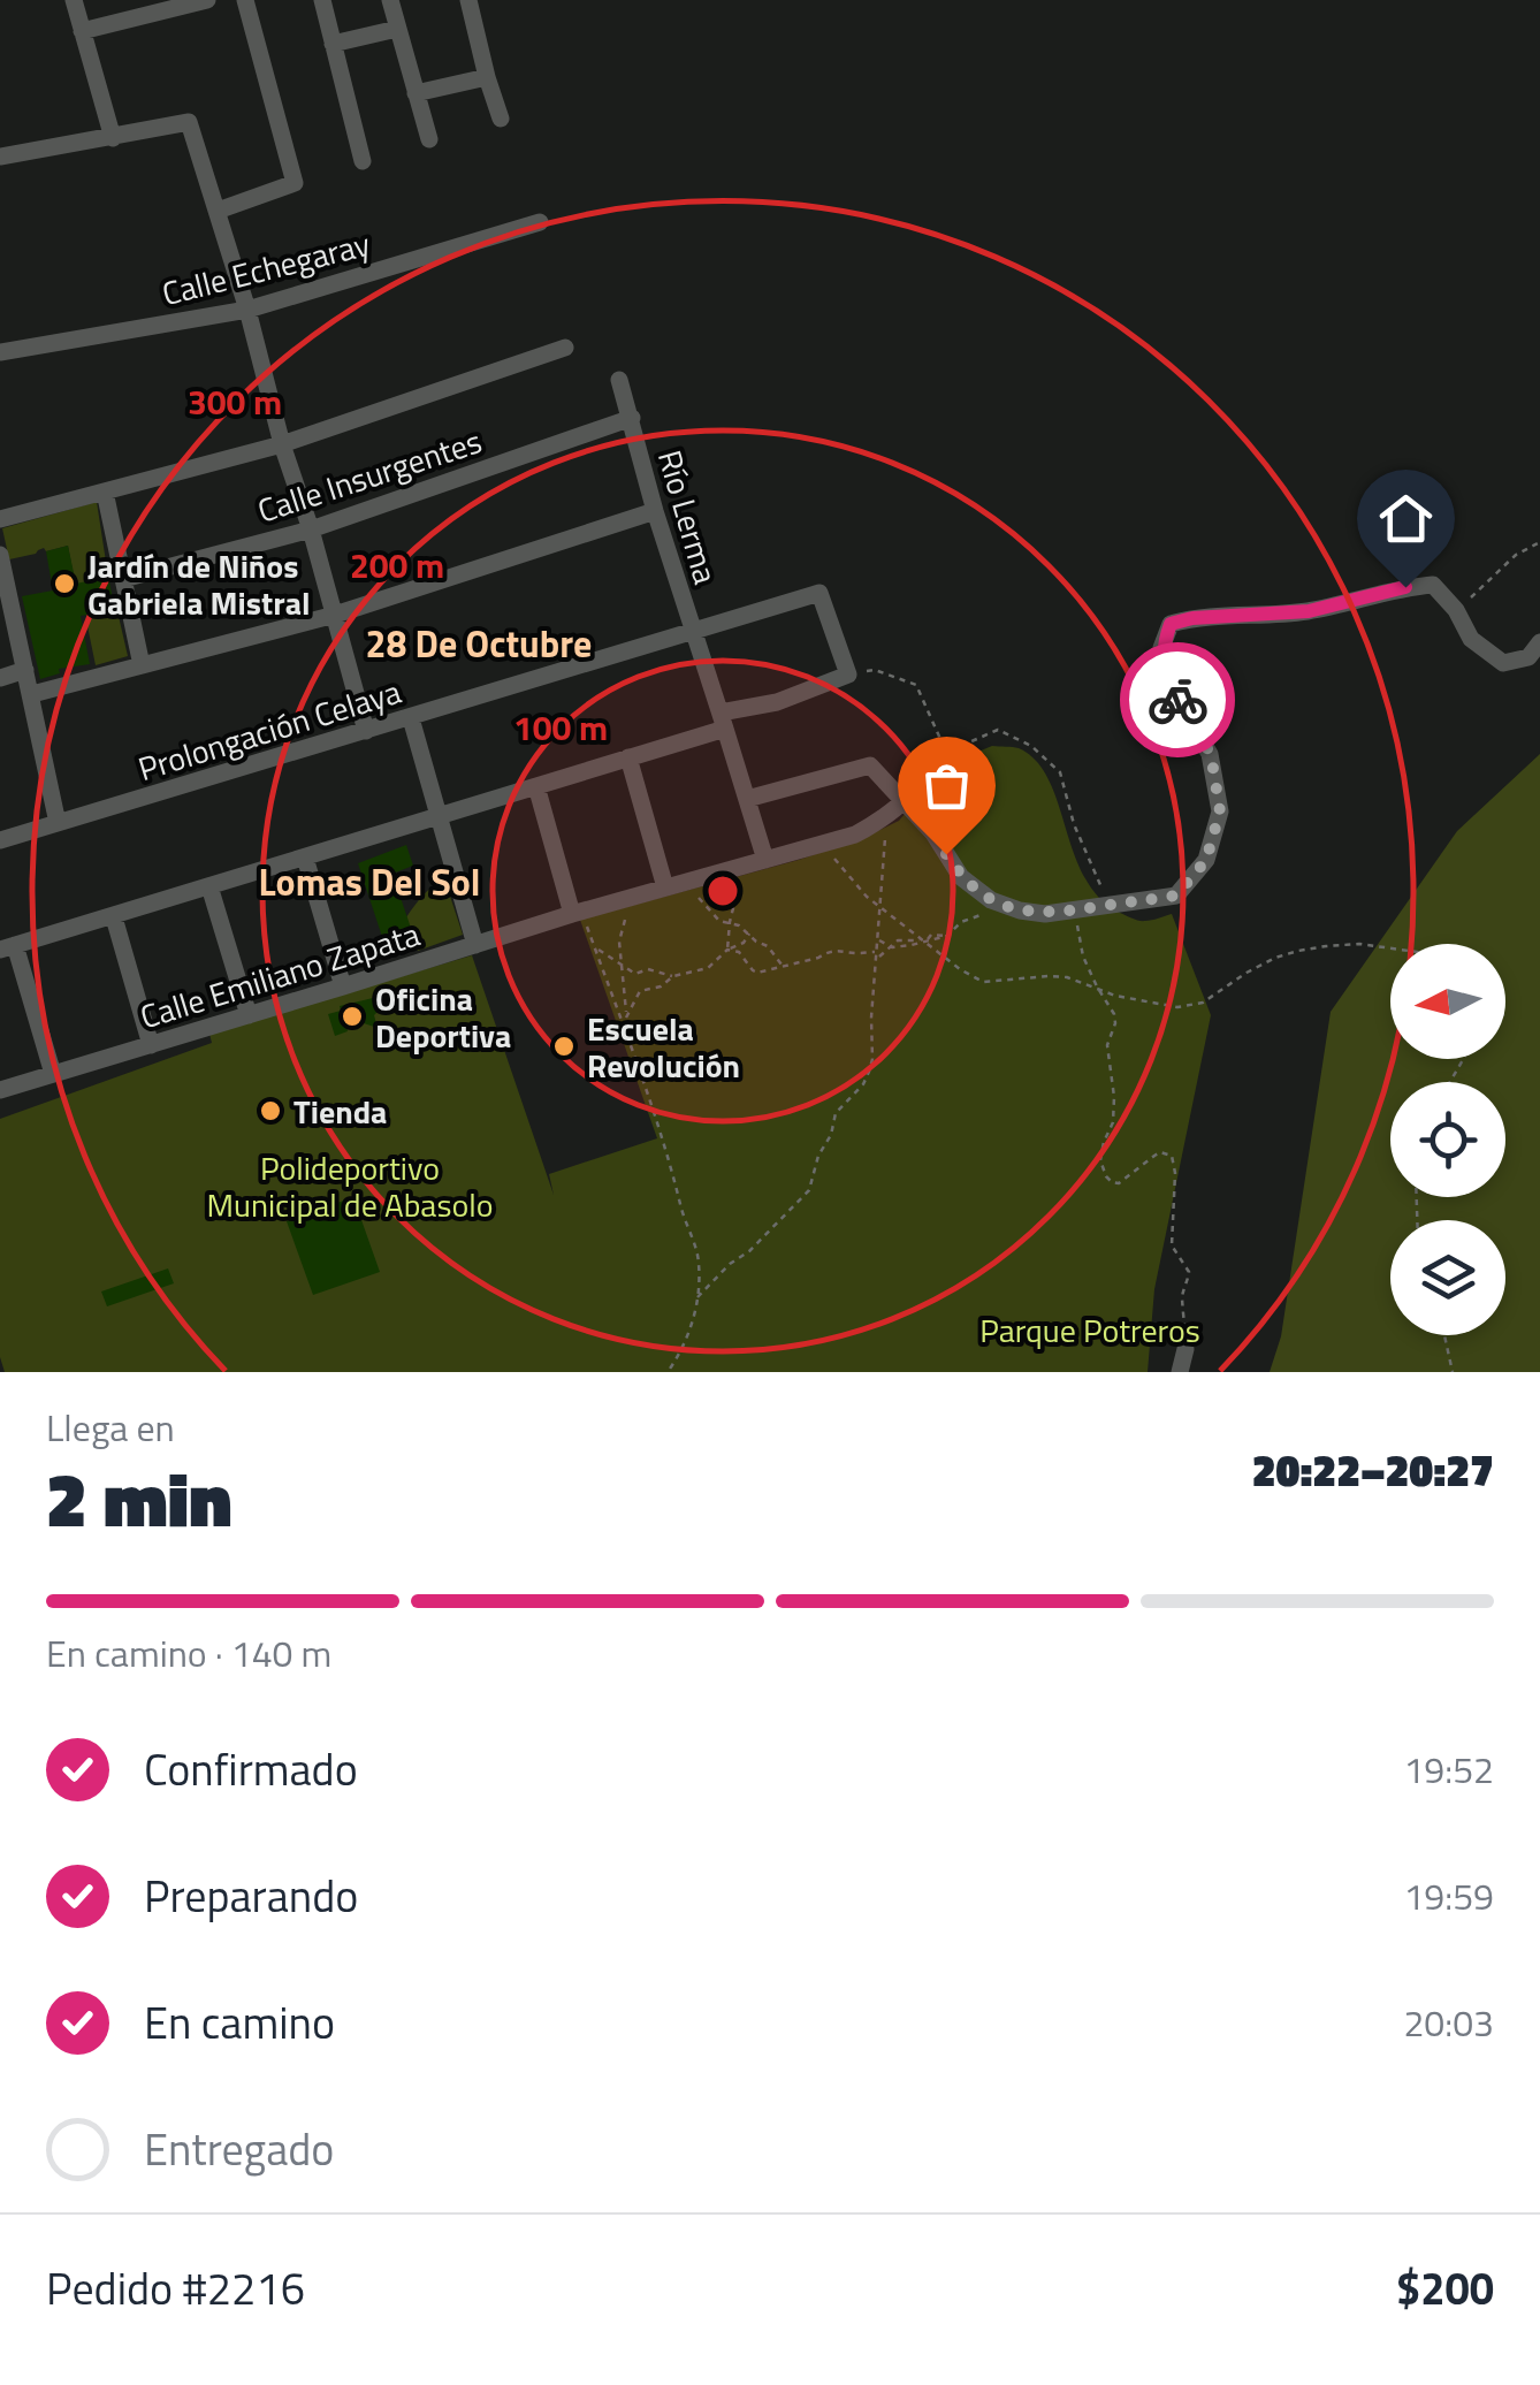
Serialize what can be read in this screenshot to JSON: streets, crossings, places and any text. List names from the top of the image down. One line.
{"streets":{"street":["Calle Echegaray","Calle Insurgentes","Río Lerma","Prolongación Celaya","Calle Emiliano Zapata"]},"crossings":[["Calle Insurgentes","Río Lerma"],["Río Lerma","Prolongación Celaya"],["Río Lerma","Calle Emiliano Zapata"]],"districts":["28 De Octubre","Lomas Del Sol"],"parks":["Polideportivo Municipal de Abasolo","Parque Potreros"],"places":["Jardín de Niños Gabriela Mistral","Oficina Deportiva","Escuela Revolución","Tienda"],"north":"left","page":{"heading":["2 min","Llega en","20:22–20:27"],"panel":["Pedido #2216","$200"],"bar":"En camino · 140 m","list":[["Confirmado","19:52"],["Preparando","19:59"],["En camino","20:03"],"Entregado"]},"rings":["300 m","200 m","100 m"]}
